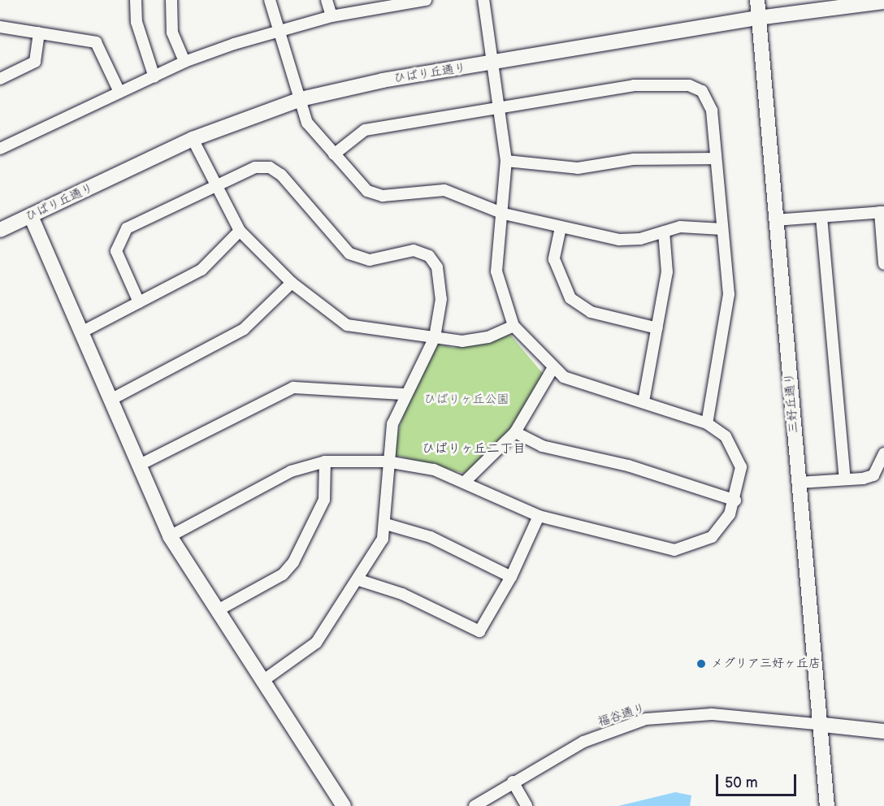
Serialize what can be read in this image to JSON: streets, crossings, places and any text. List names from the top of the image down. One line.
{"streets":{"street":["ひばり丘通り","三好丘通り","福谷通り"]},"crossings":[["ひばり丘通り","三好丘通り"],["三好丘通り","福谷通り"]],"districts":["ひばりヶ丘二丁目"],"parks":["ひばりヶ丘公園"],"places":["メグリア三好ヶ丘店"],"scale_bar":"50 m"}
